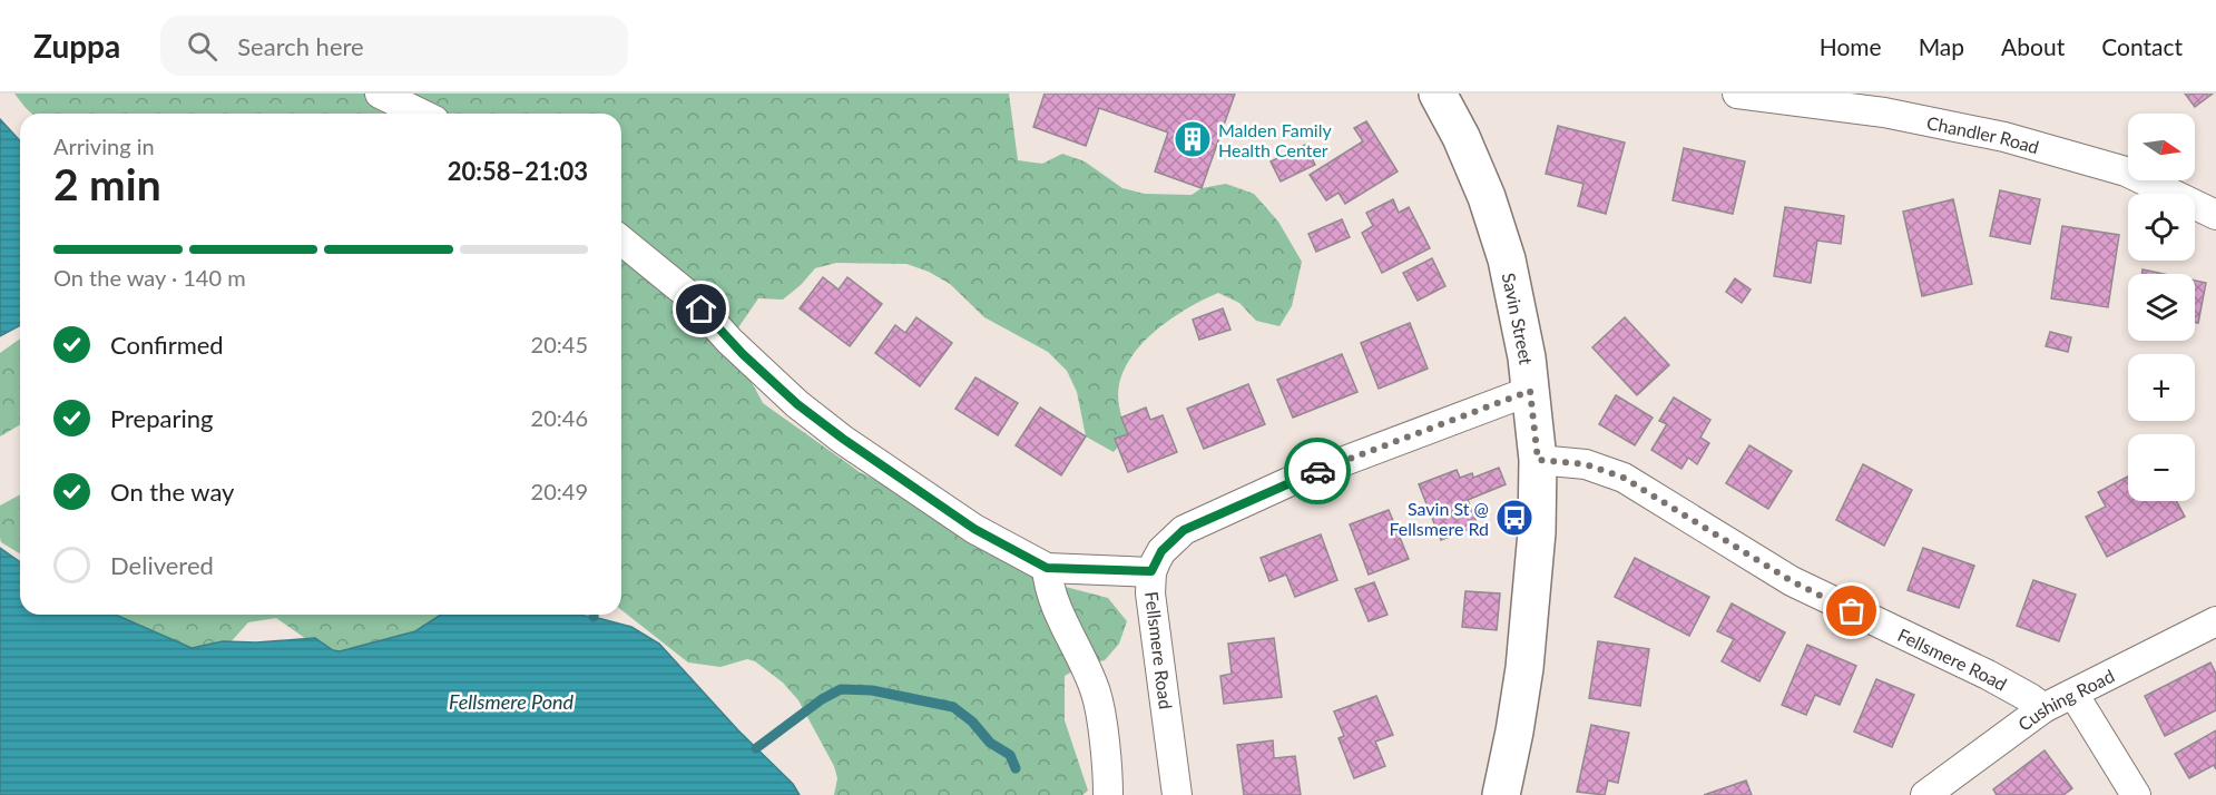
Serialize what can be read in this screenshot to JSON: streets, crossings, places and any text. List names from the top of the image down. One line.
{"streets":{"street":["Chandler Road","Savin Street","Fellsmere Road","Cushing Road"]},"crossings":[["Savin Street","Fellsmere Road"],["Fellsmere Road","Cushing Road"]],"water":["Fellsmere Pond"],"places":{"building":["Malden Family Health Center"],"bus stop":["Savin St @ Fellsmere Rd"]},"north":"right","page":{"header":"Zuppa","search":"Search here","nav":["Home","Map","About","Contact"],"map_buttons":["+","−"],"heading":["2 min","Arriving in","20:58–21:03"],"bar":"On the way · 140 m","list":[["Confirmed","20:45"],["Preparing","20:46"],["On the way","20:49"],"Delivered"]}}
